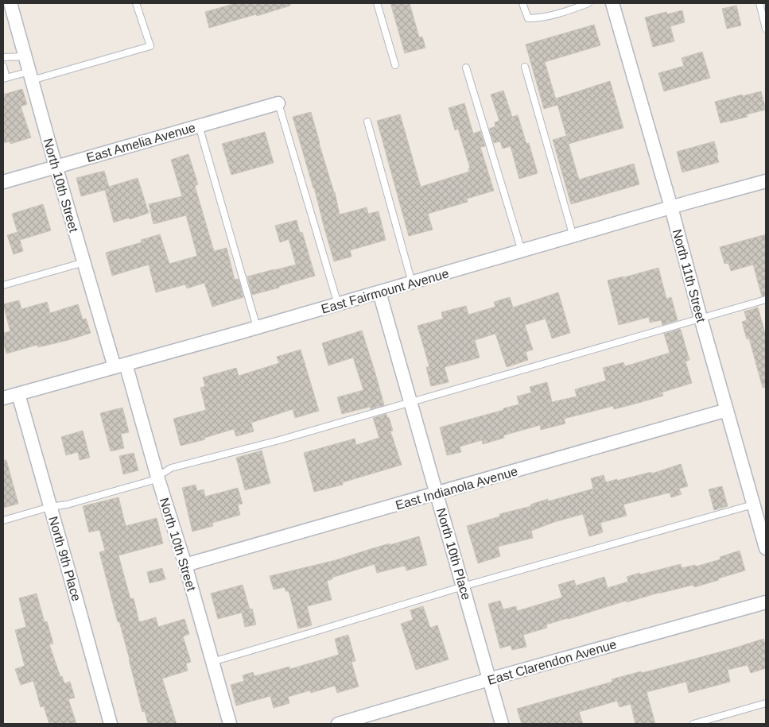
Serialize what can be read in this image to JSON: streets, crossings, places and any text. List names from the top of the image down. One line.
{"streets":{"street":["East Amelia Avenue","North 10th Street","North 11th Street","East Fairmount Avenue","East Indianola Avenue","North 10th Place","North 9th Place","East Clarendon Avenue"]},"crossings":[["East Amelia Avenue","North 10th Street"],["North 10th Street","East Fairmount Avenue"],["North 10th Street","East Indianola Avenue"],["North 11th Street","East Fairmount Avenue"],["North 11th Street","East Indianola Avenue"],["East Fairmount Avenue","North 10th Place"],["East Fairmount Avenue","North 9th Place"],["East Indianola Avenue","North 10th Place"],["North 10th Place","East Clarendon Avenue"]]}
